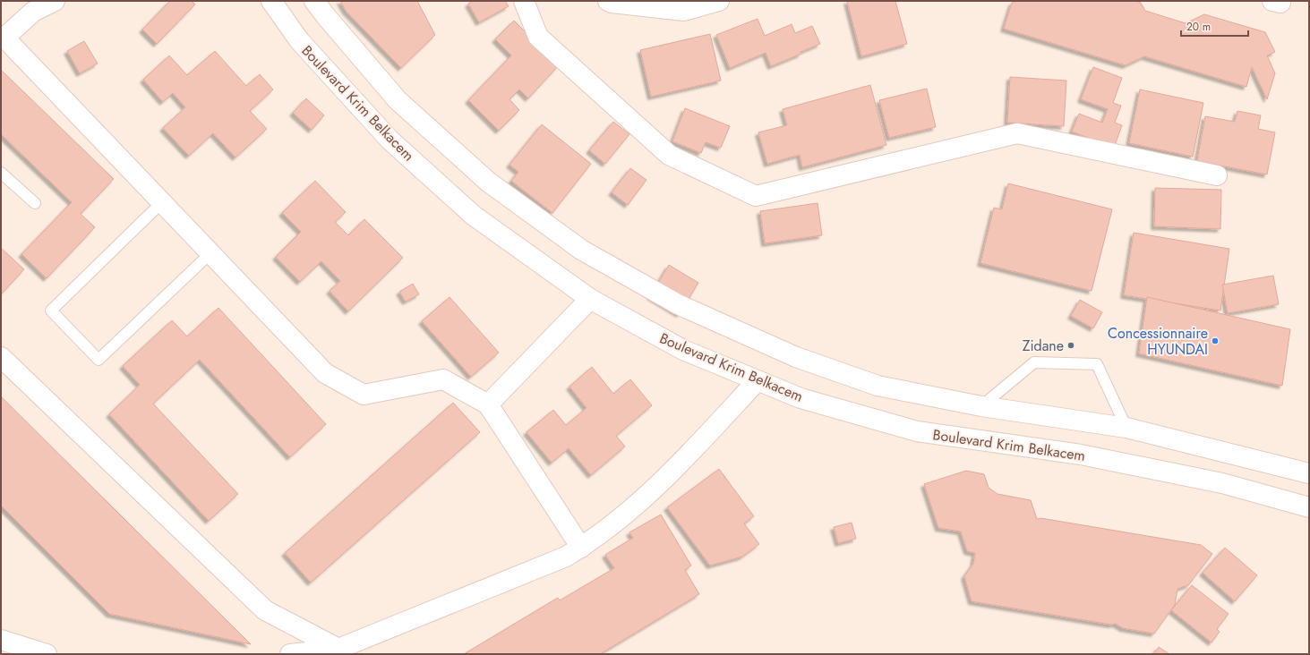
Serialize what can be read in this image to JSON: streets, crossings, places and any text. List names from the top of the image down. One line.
{"streets":{"street":["Boulevard Krim Belkacem"]},"places":["Concessionnaire HYUNDAI","Zidane"],"scale_bar":"20 m"}
